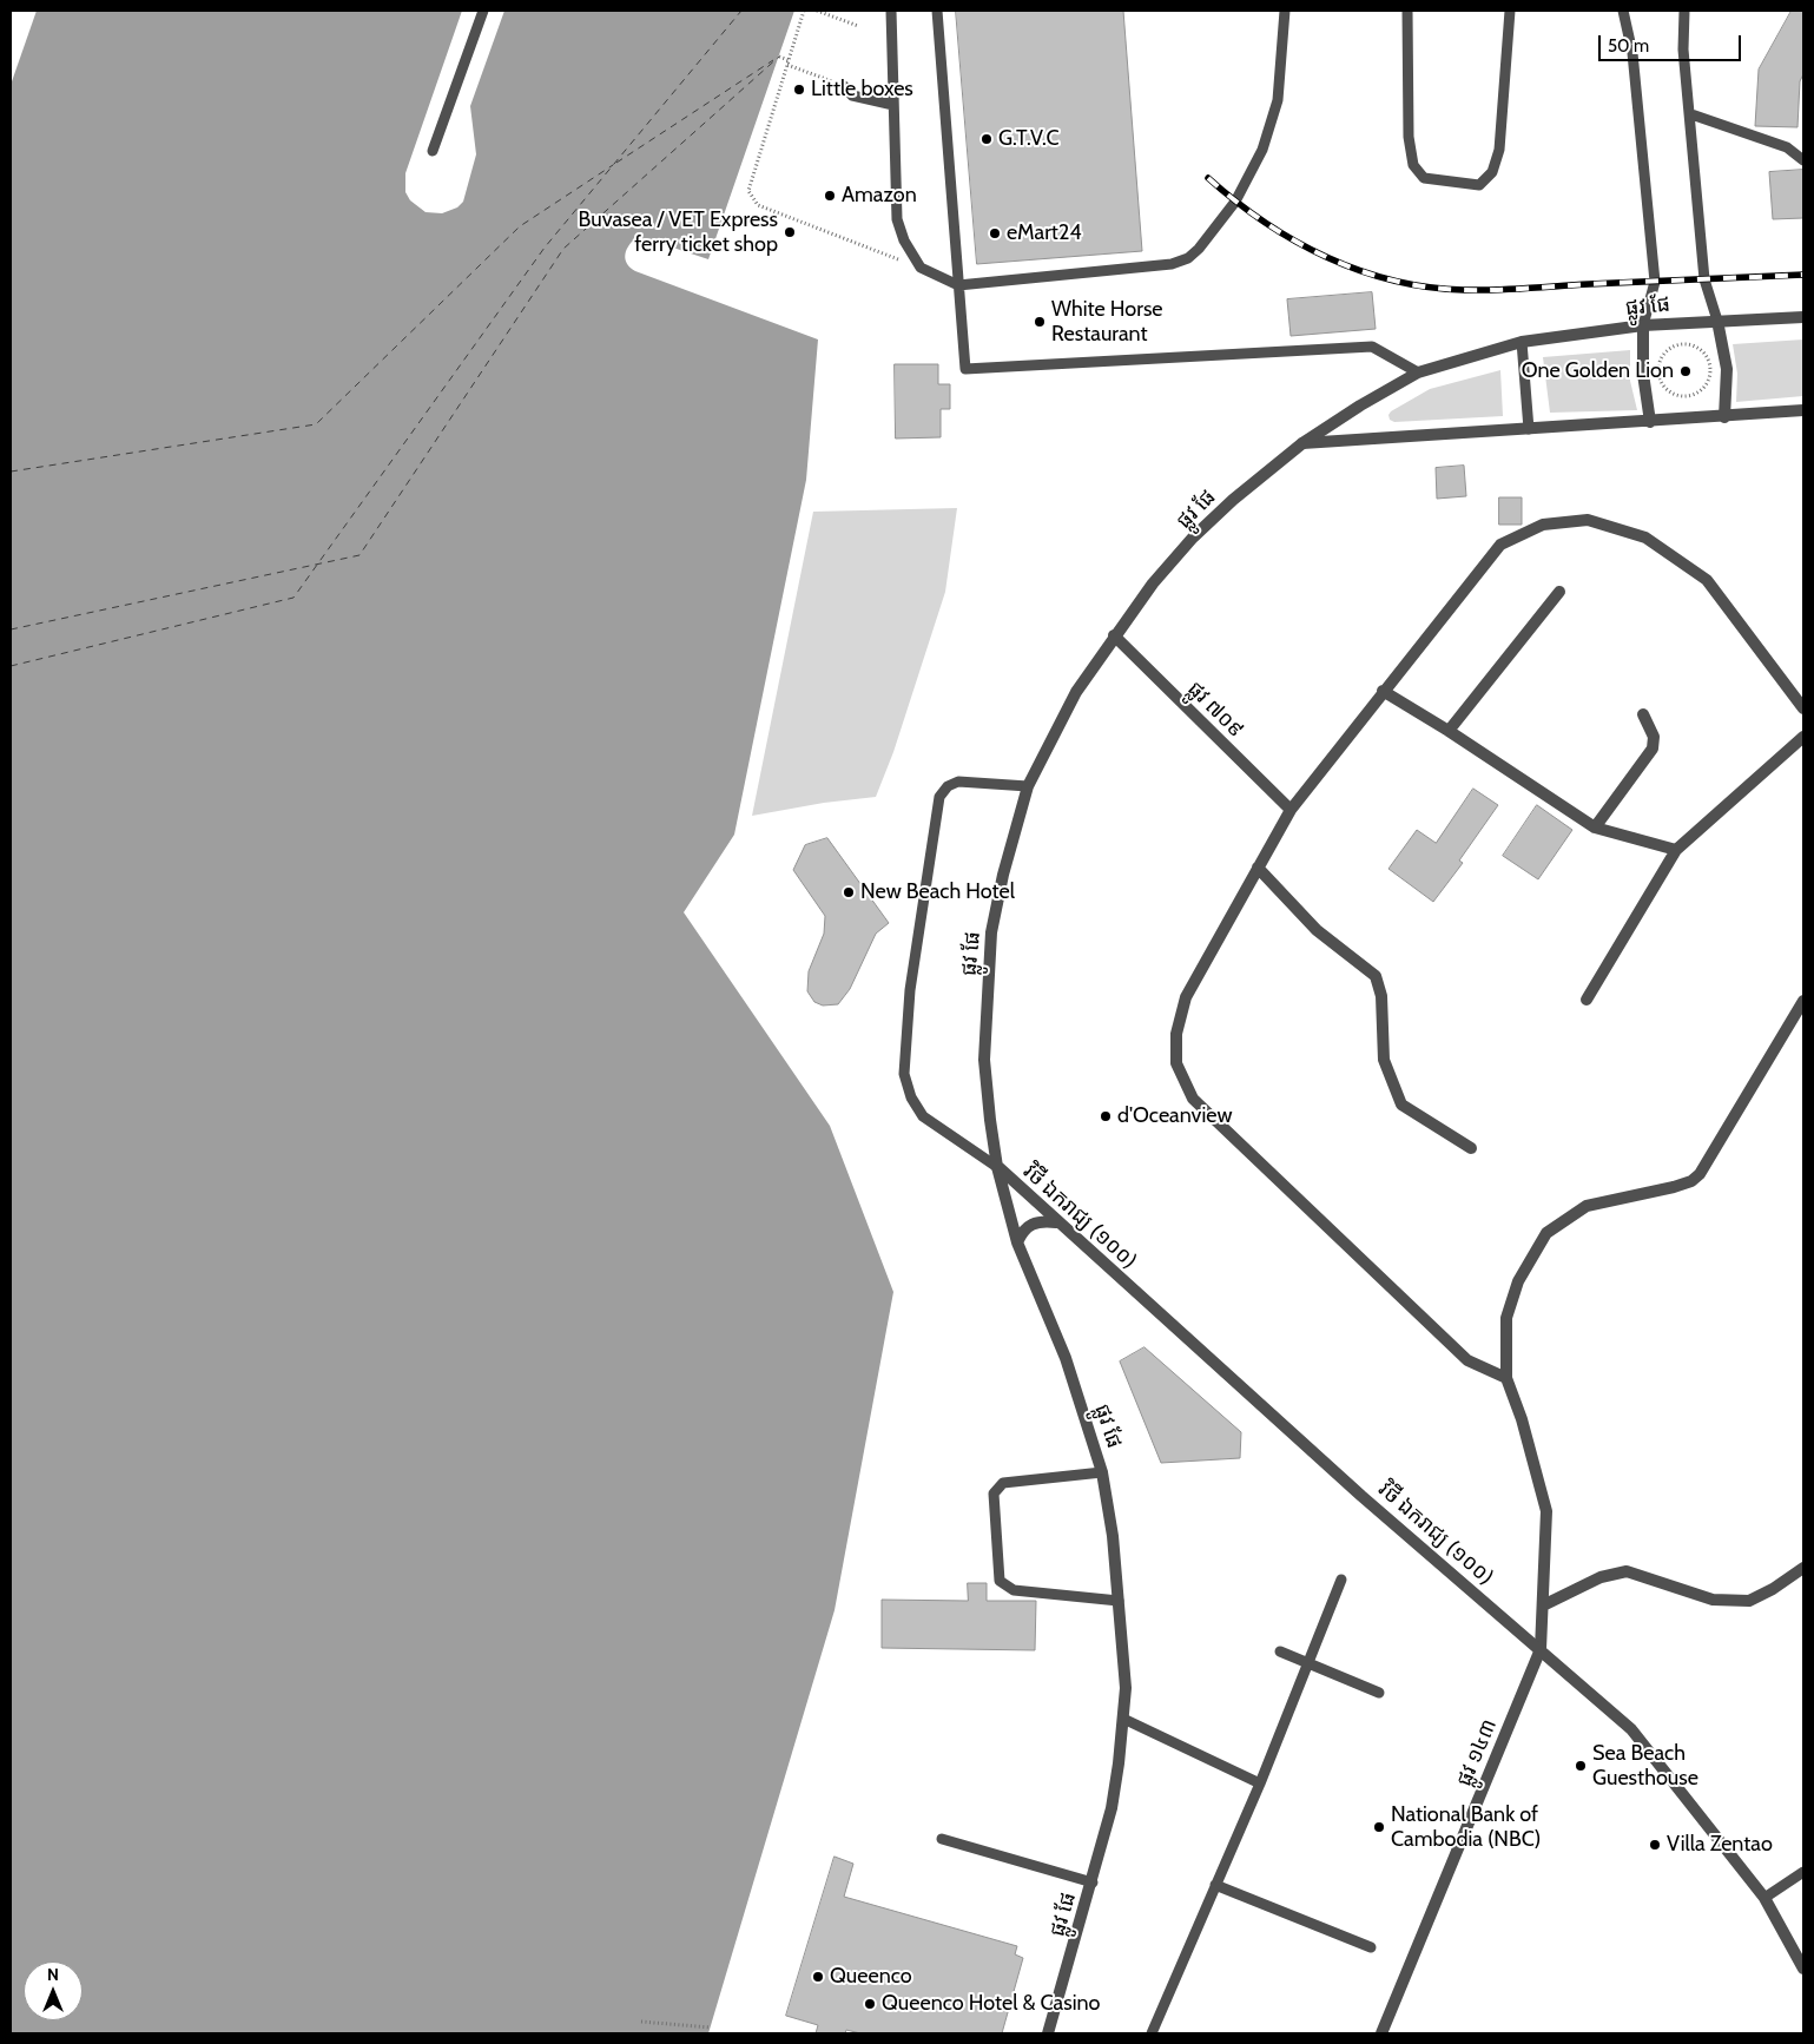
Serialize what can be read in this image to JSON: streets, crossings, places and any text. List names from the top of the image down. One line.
{"streets":{"street":["ផ្លូវ ផែ","ផ្លូវ ៧០៩","វិថី ឯករាជ្យ (១០០)","ផ្លូវ ១៤៣"]},"crossings":[["ផ្លូវ ផែ","ផ្លូវ ៧០៩"],["ផ្លូវ ផែ","វិថី ឯករាជ្យ (១០០)"],["វិថី ឯករាជ្យ (១០០)","ផ្លូវ ១៤៣"]],"places":["Little boxes","G.T.V.C","Amazon","Buvasea / VET Express ferry ticket shop","eMart24","White Horse Restaurant","One Golden Lion","New Beach Hotel","d'Oceanview","Sea Beach Guesthouse","National Bank of Cambodia (NBC)","Villa Zentao","Queenco","Queenco Hotel & Casino"],"scale_bar":"50 m","north":"top"}
